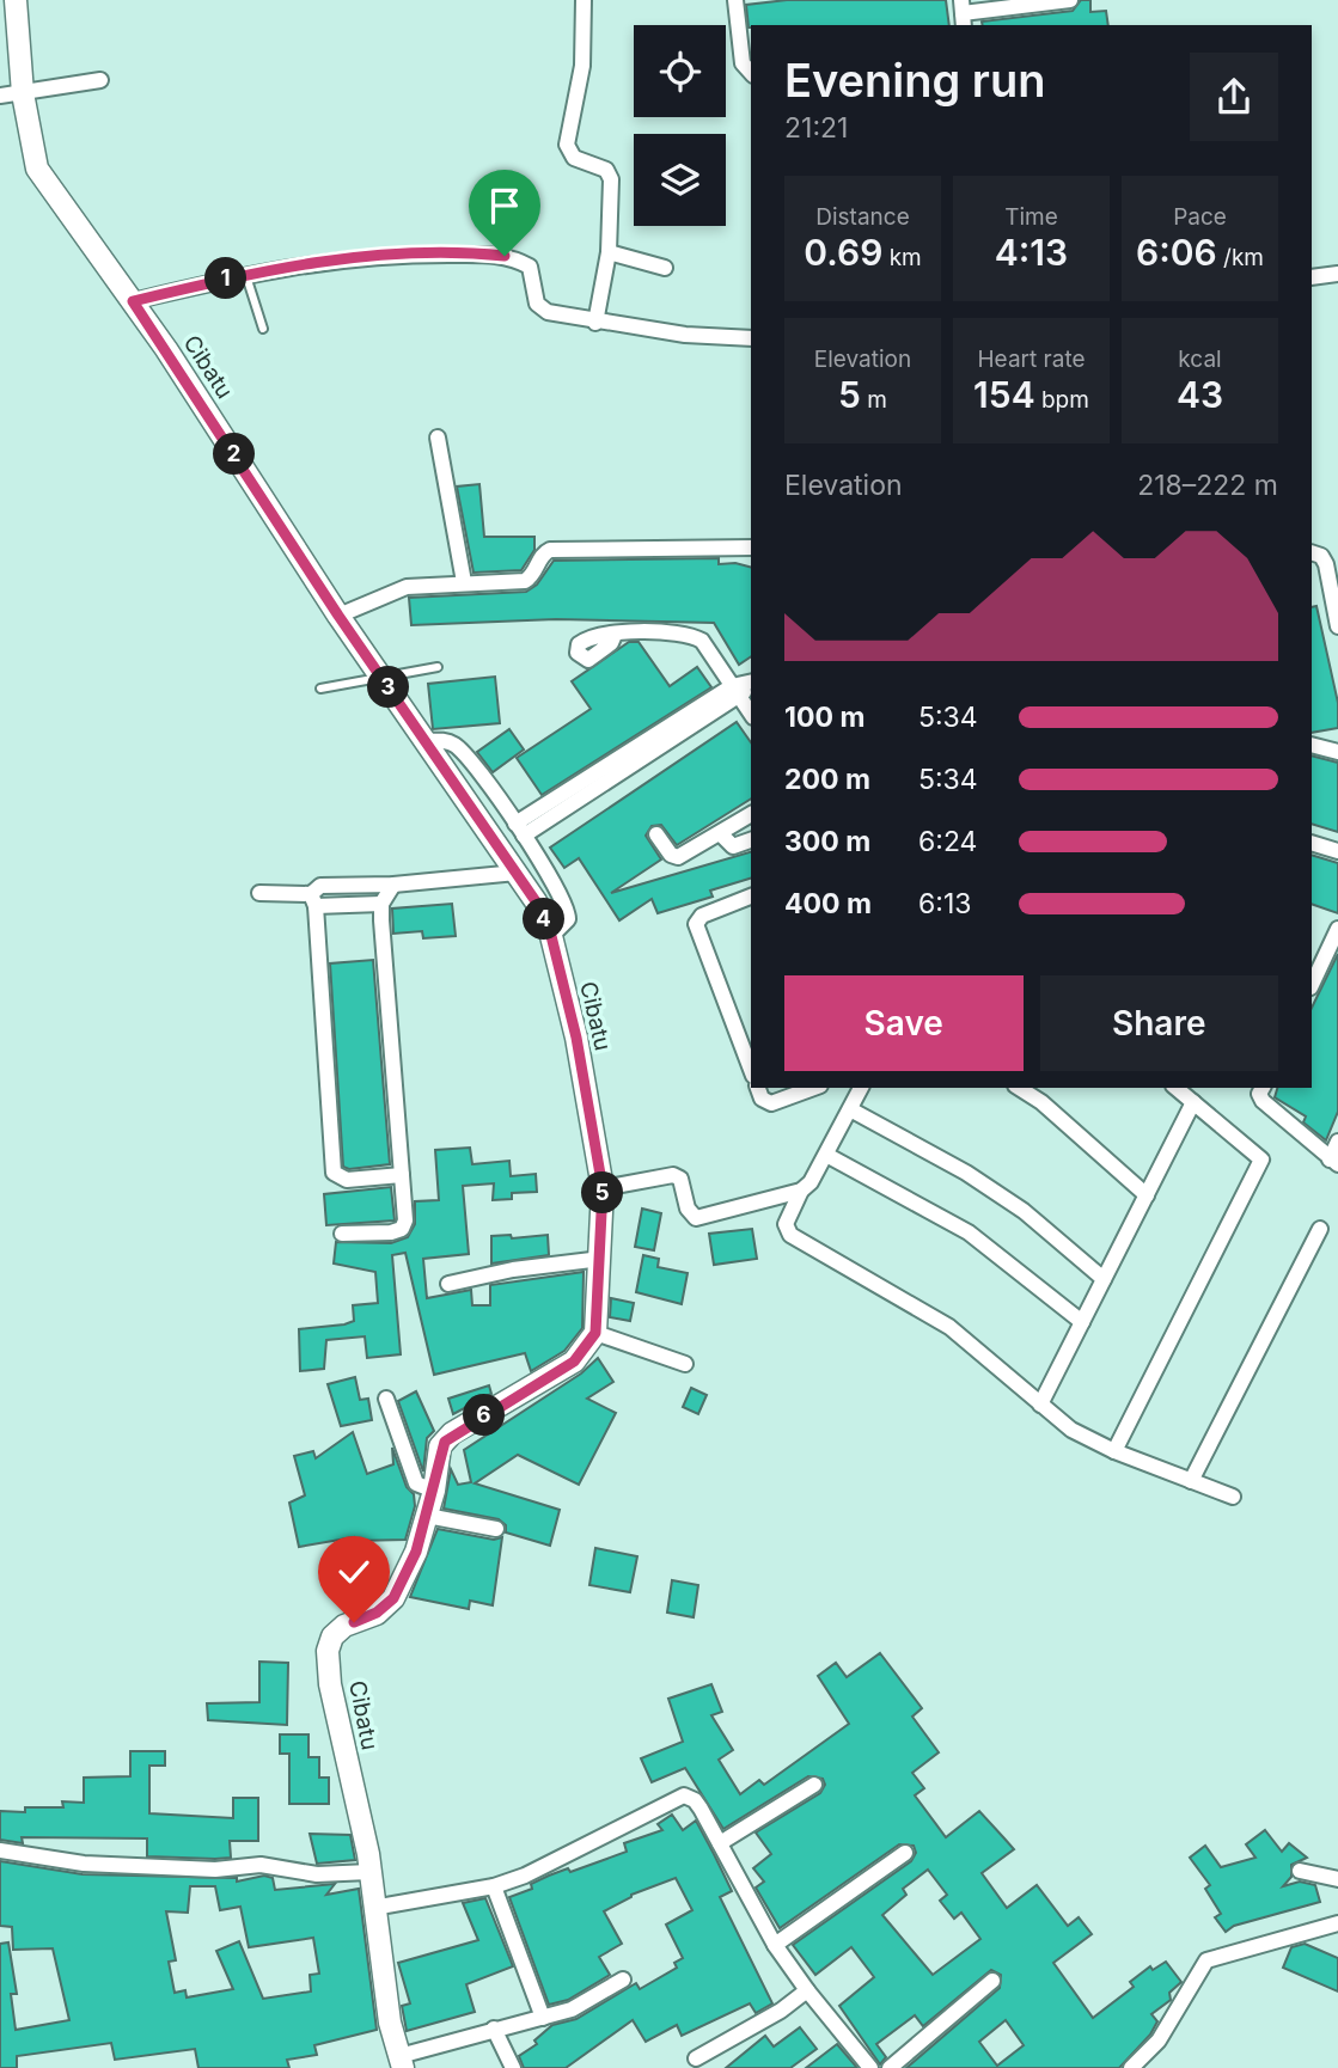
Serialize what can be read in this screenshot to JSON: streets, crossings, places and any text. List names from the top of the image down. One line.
{"streets":{"street":["Cibatu"]},"page":{"heading":["Evening run","21:21"],"stats":[["Distance","0.69 km"],["Time","4:13"],["Pace","6:06 /km"],["Elevation","5 m"],["Heart rate","154 bpm"],["kcal","43"]],"pins":["1","2","3","4","5","6"],"chart":["Elevation","218–222 m"],"list":[{"name":"100 m","note":"5:34"},{"name":"200 m","note":"5:34"},{"name":"300 m","note":"6:24"},{"name":"400 m","note":"6:13"}],"buttons":["Save","Share"]}}
